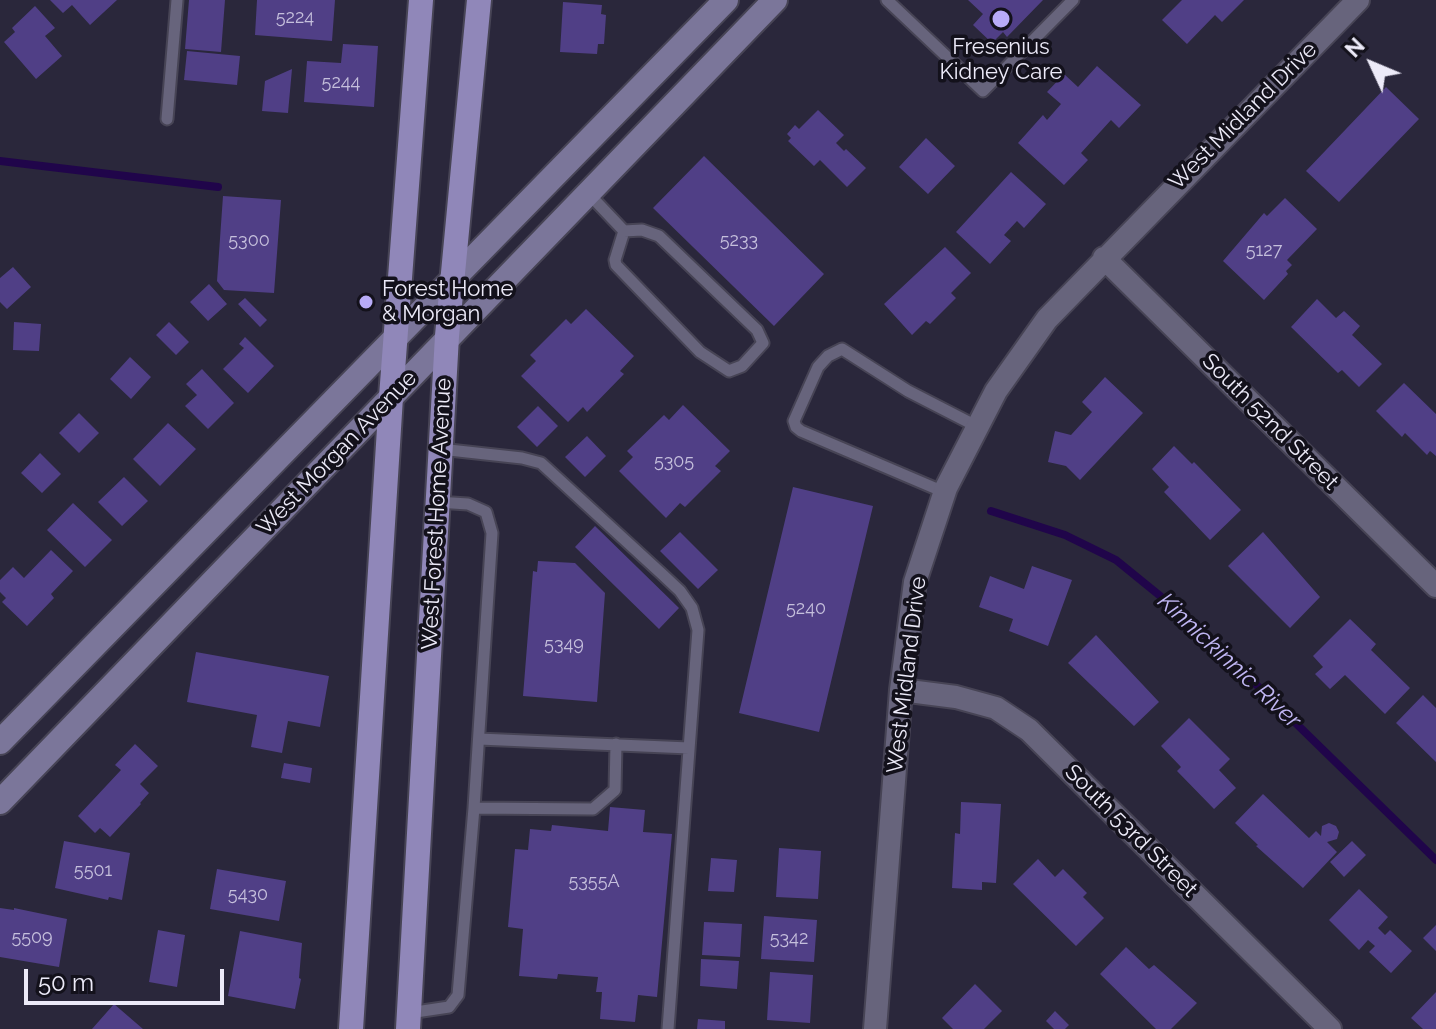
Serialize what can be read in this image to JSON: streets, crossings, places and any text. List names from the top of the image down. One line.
{"streets":{"main road":["West Forest Home Avenue"],"street":["West Midland Drive","South 52nd Street","West Morgan Avenue","South 53rd Street"]},"crossings":[["West Midland Drive","South 52nd Street"],["West Midland Drive","South 53rd Street"],["West Morgan Avenue","West Forest Home Avenue"]],"water":["Kinnickinnic River"],"places":["Fresenius Kidney Care","Forest Home & Morgan"],"house_numbers":["5224","5244","5300","5233","5127","5305","5240","5349","5501","5355A","5430","5509","5342"],"scale_bar":"50 m","north":"top left"}
